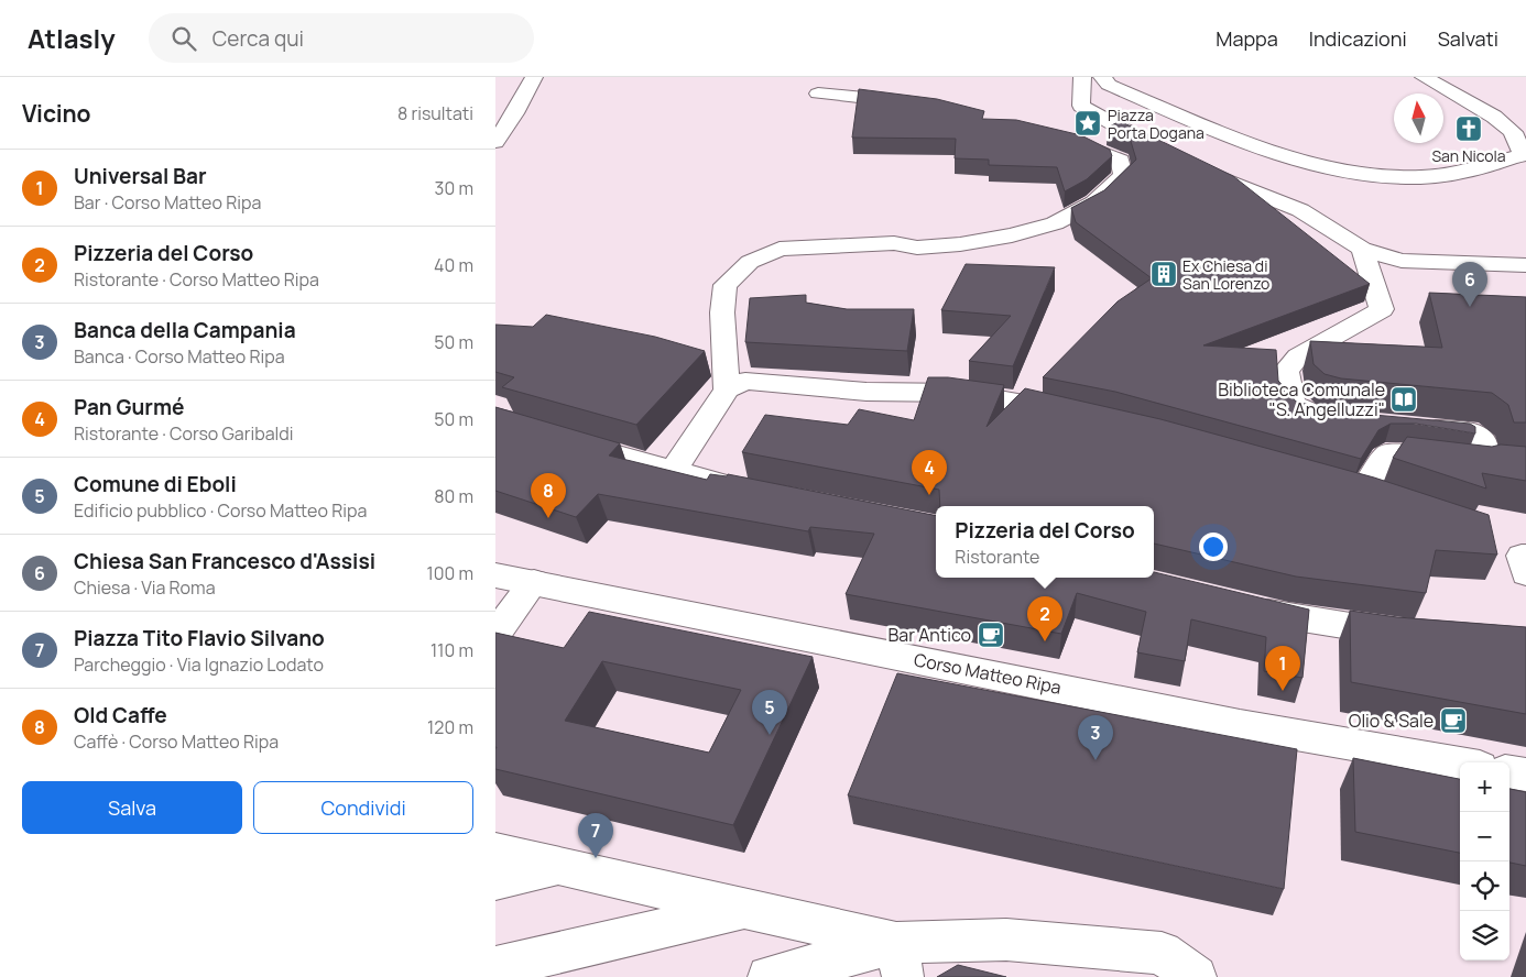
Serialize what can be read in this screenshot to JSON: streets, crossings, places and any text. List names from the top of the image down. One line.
{"streets":{"street":["Corso Matteo Ripa"]},"places":{"place":["Piazza Porta Dogana"],"church":["San Nicola"],"building":["Ex Chiesa di San Lorenzo"],"library":["Biblioteca Comunale \"S. Angelluzzi\""],"cafe":["Bar Antico","Olio & Sale"]},"north":"top","page":{"header":"Atlasly","search":"Cerca qui","nav":["Mappa","Indicazioni","Salvati"],"heading":["Vicino","8 risultati"],"list":[{"mark":"1","name":"Universal Bar","note":"Bar · Corso Matteo Ripa","value":"30 m"},{"mark":"2","name":"Pizzeria del Corso","note":"Ristorante · Corso Matteo Ripa","value":"40 m"},{"mark":"3","name":"Banca della Campania","note":"Banca · Corso Matteo Ripa","value":"50 m"},{"mark":"4","name":"Pan Gurmé","note":"Ristorante · Corso Garibaldi","value":"50 m"},{"mark":"5","name":"Comune di Eboli","note":"Edificio pubblico · Corso Matteo Ripa","value":"80 m"},{"mark":"6","name":"Chiesa San Francesco d'Assisi","note":"Chiesa · Via Roma","value":"100 m"},{"mark":"7","name":"Piazza Tito Flavio Silvano","note":"Parcheggio · Via Ignazio Lodato","value":"110 m"},{"mark":"8","name":"Old Caffe","note":"Caffè · Corso Matteo Ripa","value":"120 m"}],"pins":["6","4","8","2","1","5","3","7"],"popup":["Pizzeria del Corso","Ristorante"],"map_buttons":["+","−"],"buttons":["Salva","Condividi"]}}
